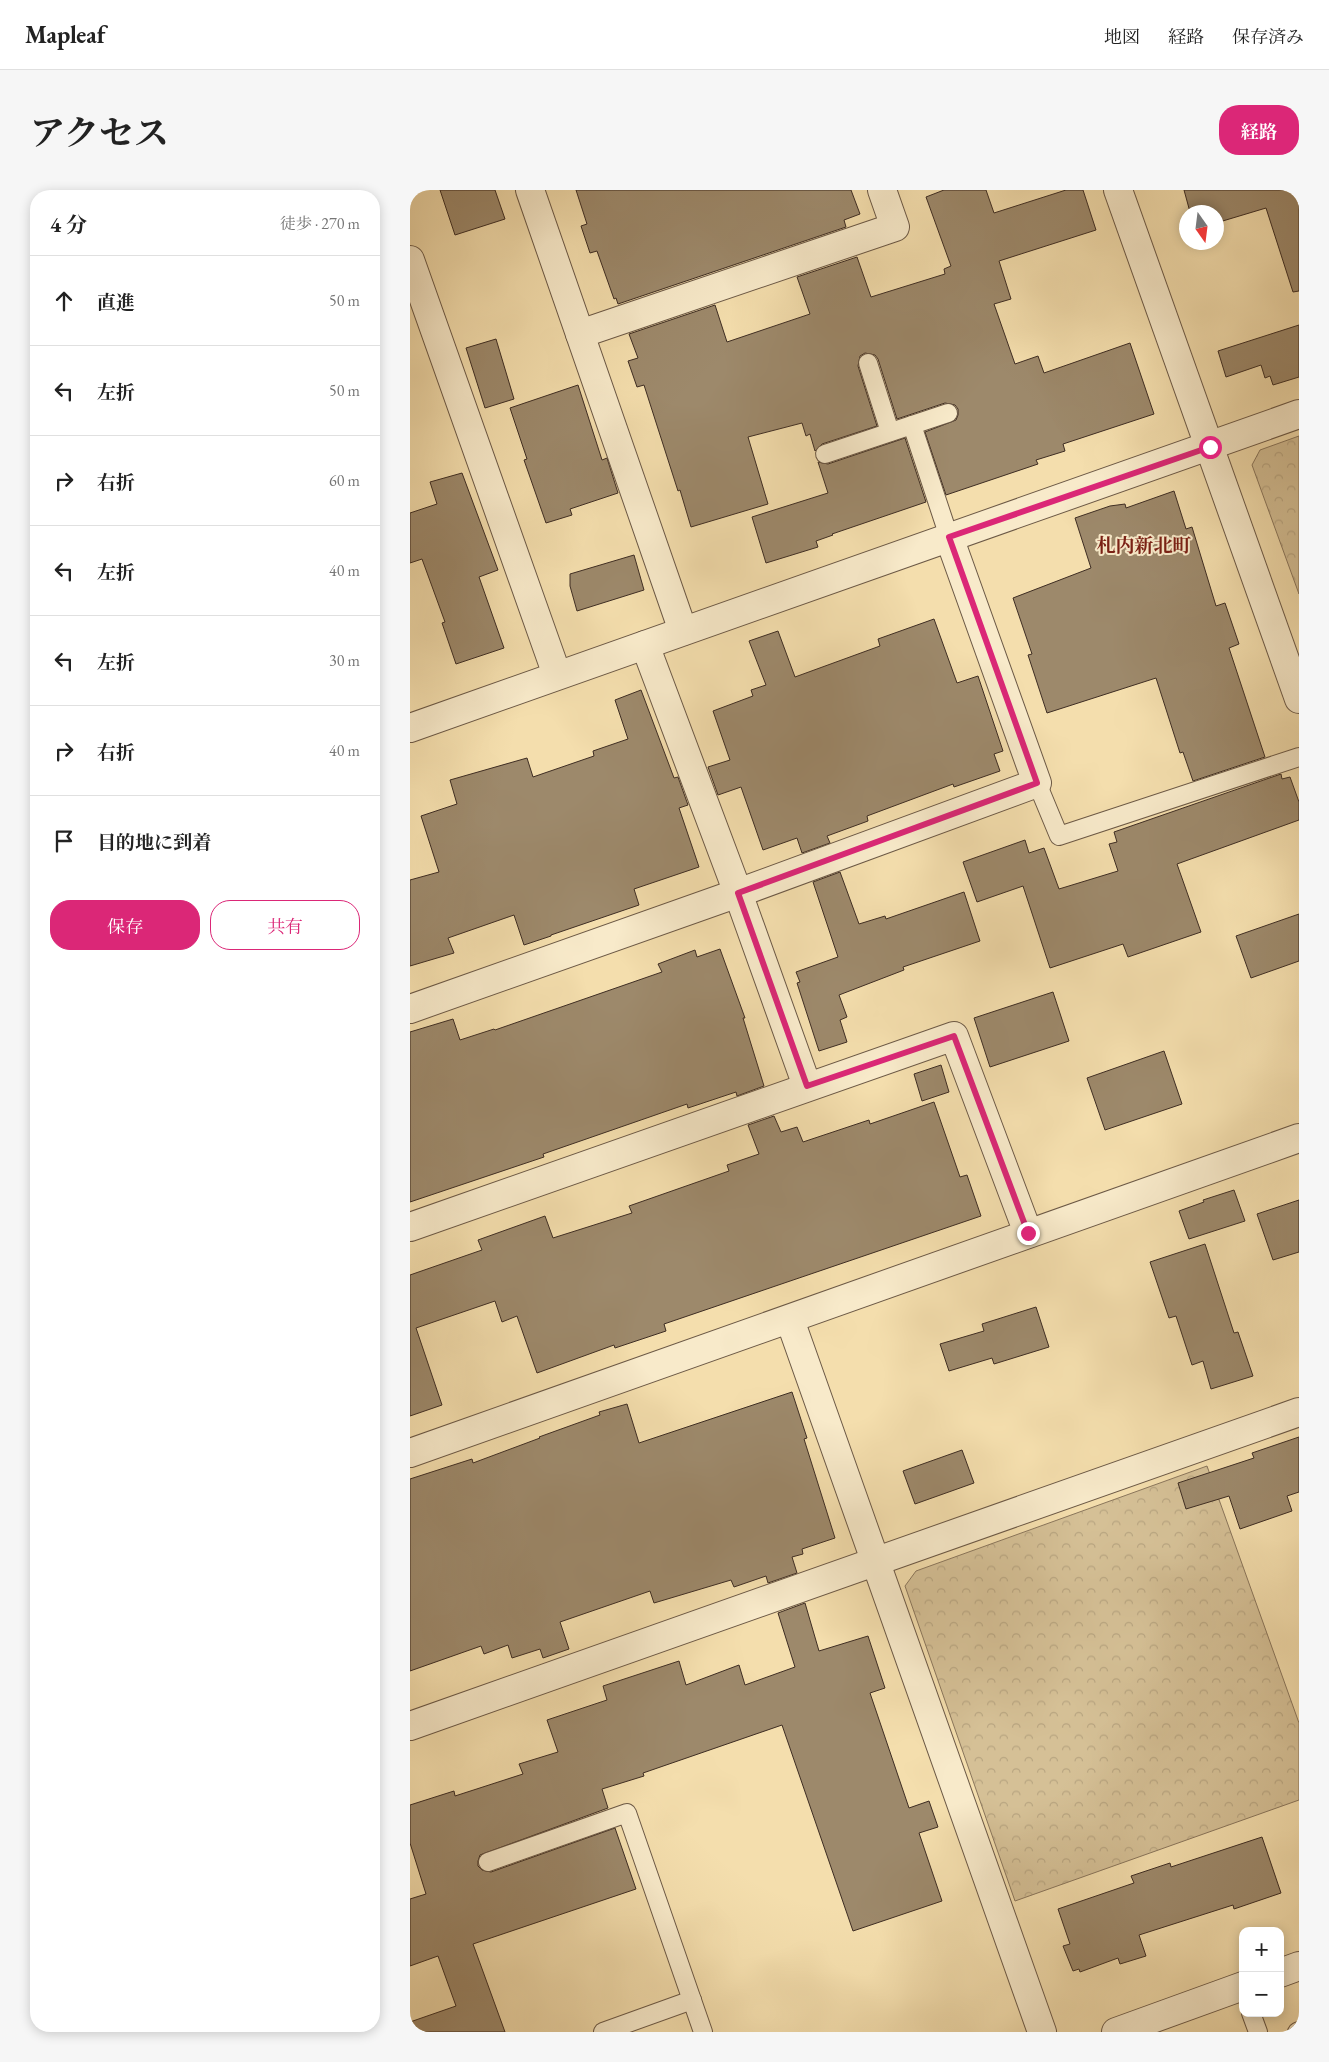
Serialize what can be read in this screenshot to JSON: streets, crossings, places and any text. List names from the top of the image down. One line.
{"districts":["札内新北町"],"north":"bottom","page":{"header":"Mapleaf","nav":["地図","経路","保存済み"],"title":"アクセス","buttons":["経路",["保存","共有"]],"heading":["4 分","徒歩 · 270 m"],"list":[["直進","50 m"],["左折","50 m"],["右折","60 m"],["左折","40 m"],["左折","30 m"],["右折","40 m"],"目的地に到着"],"map_buttons":["+","−"]}}
